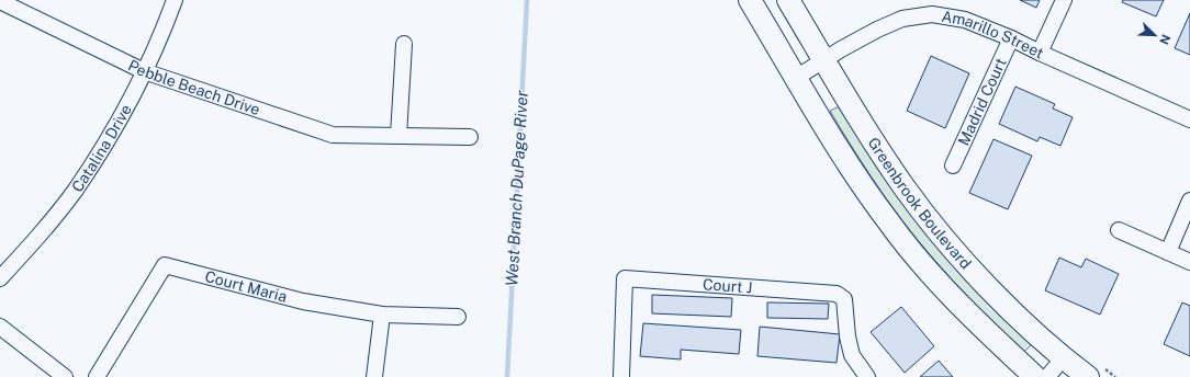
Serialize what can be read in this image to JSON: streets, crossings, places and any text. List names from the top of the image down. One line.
{"streets":{"main road":["Greenbrook Boulevard"],"street":["Amarillo Street","Pebble Beach Drive","Madrid Court","Catalina Drive","Court Maria","Court J"]},"crossings":[["Amarillo Street","Madrid Court"],["Amarillo Street","Greenbrook Boulevard"],["Pebble Beach Drive","Catalina Drive"]],"water":["West Branch DuPage River"],"north":"bottom right"}
